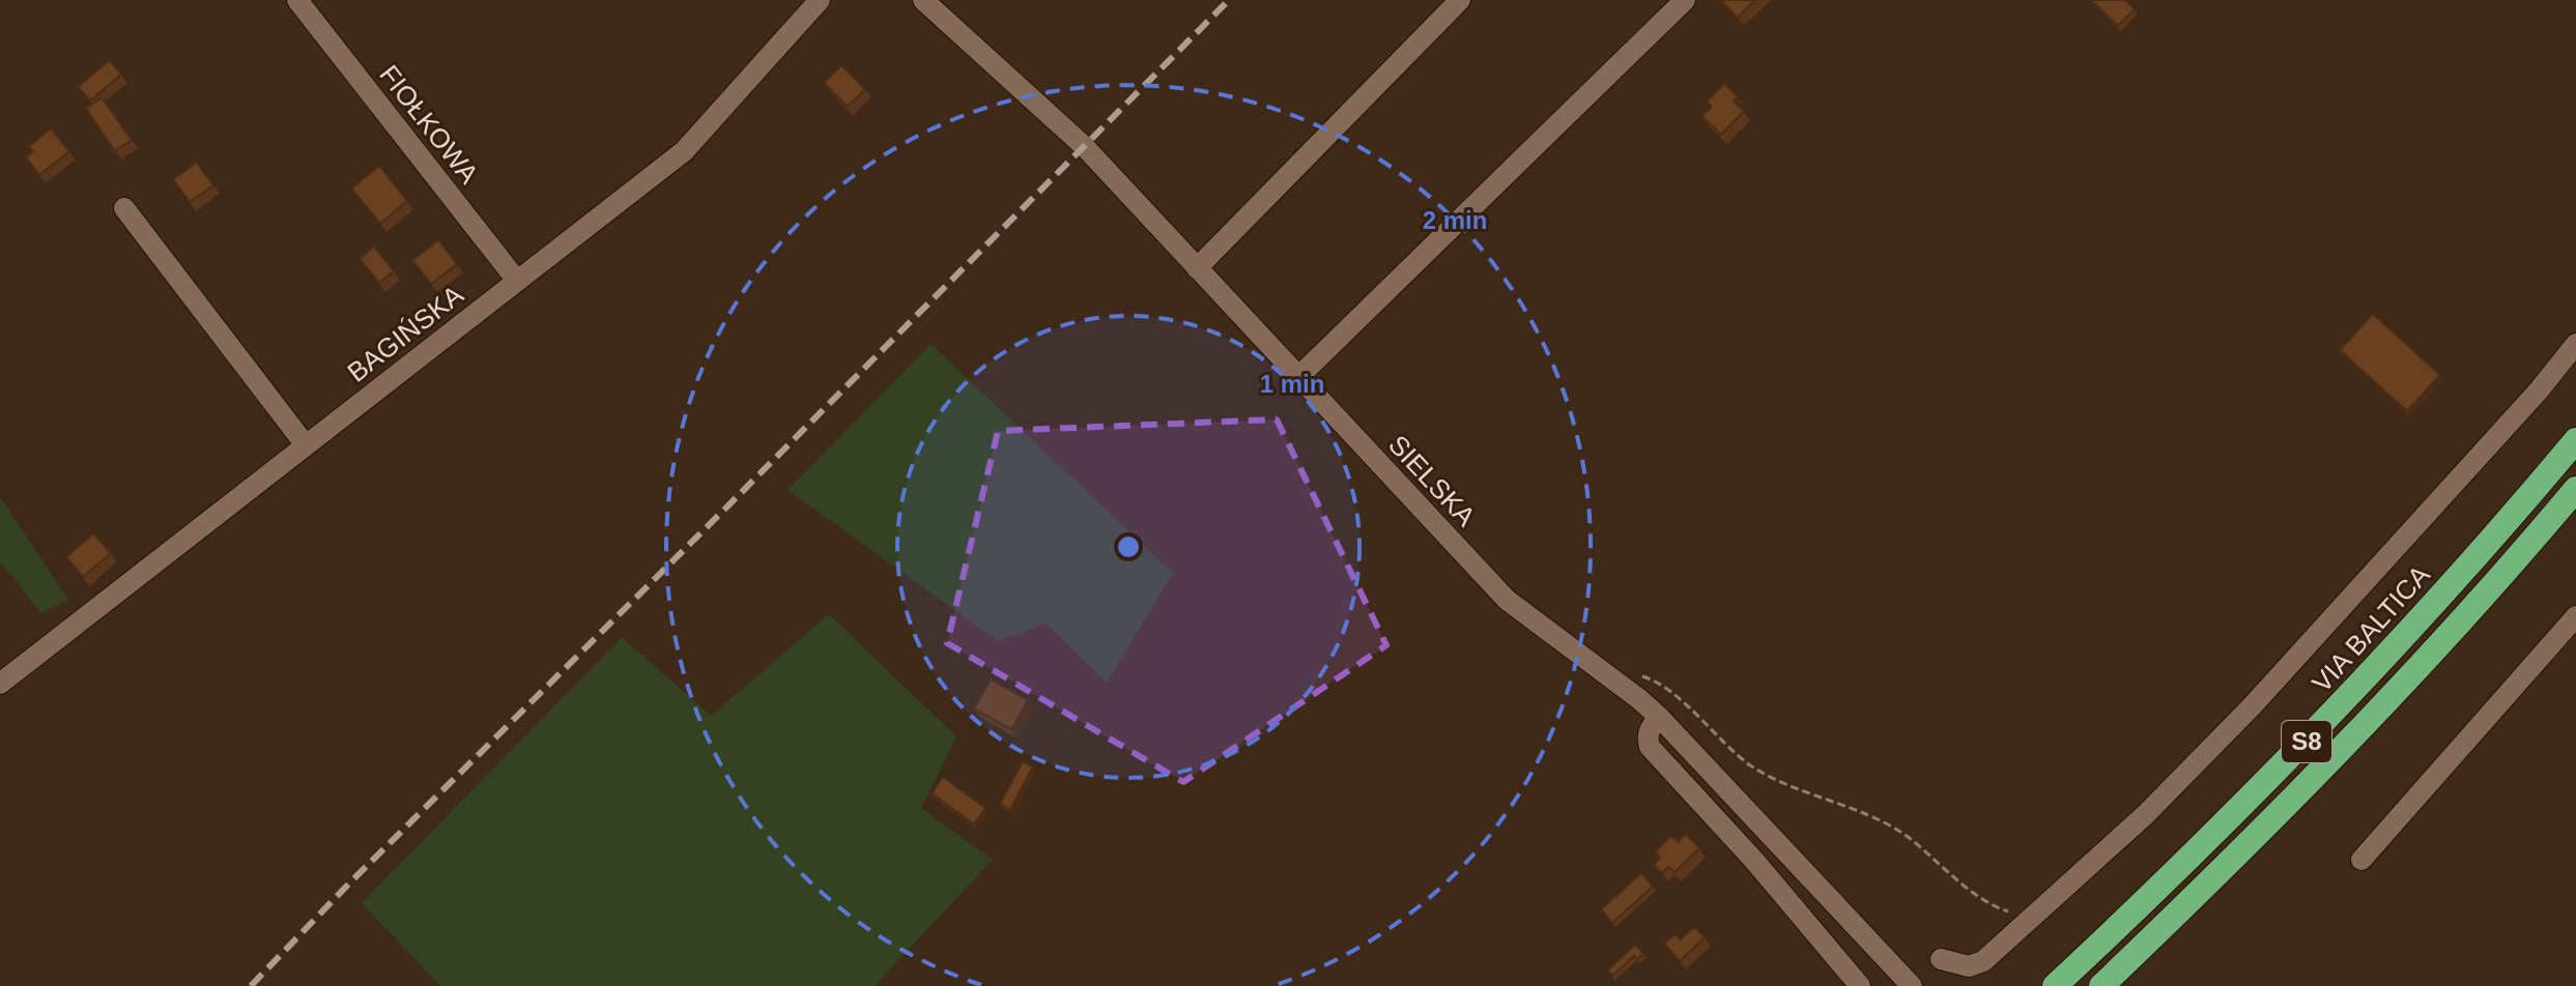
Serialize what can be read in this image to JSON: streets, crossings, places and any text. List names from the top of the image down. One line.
{"streets":{"highway":["VIA BALTICA","S8"],"street":["FIOŁKOWA","BAGIŃSKA","SIELSKA"]},"crossings":[["FIOŁKOWA","BAGIŃSKA"]],"rings":["2 min","1 min"]}
